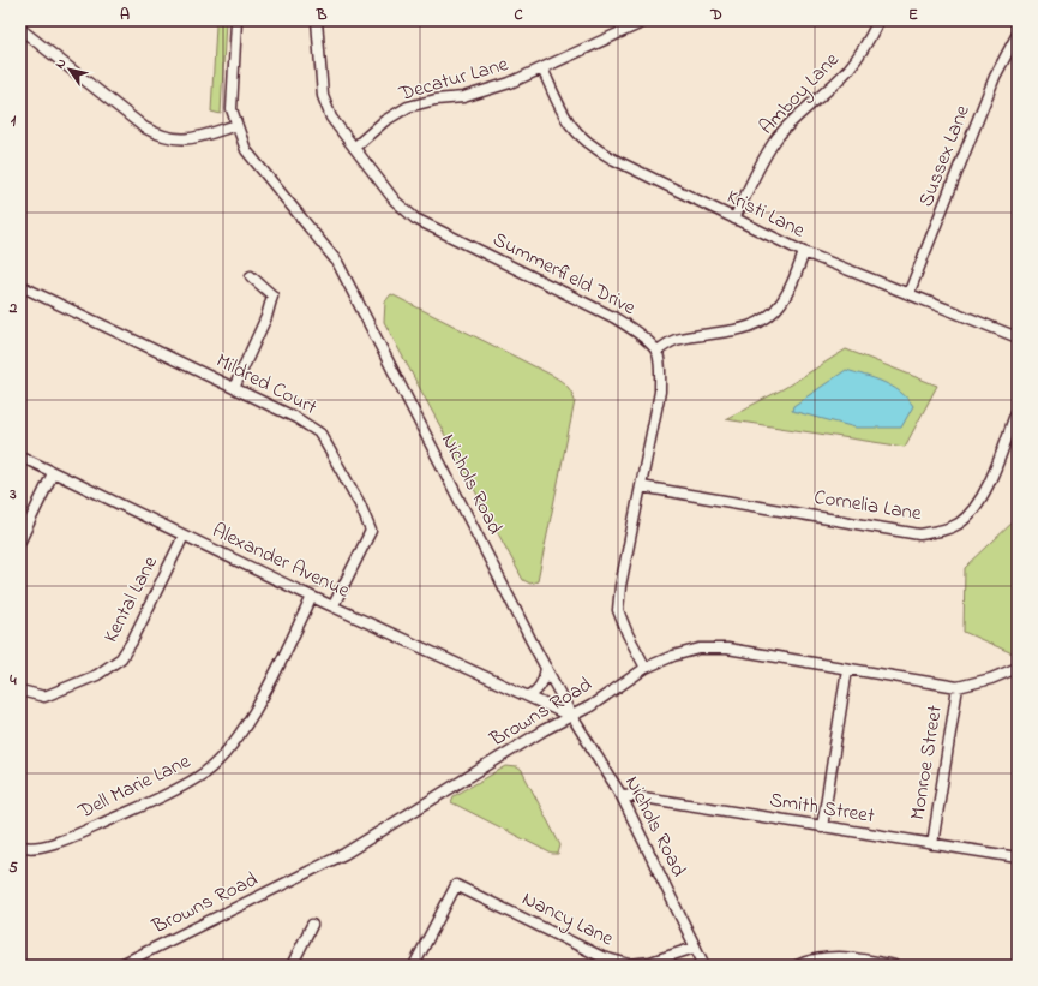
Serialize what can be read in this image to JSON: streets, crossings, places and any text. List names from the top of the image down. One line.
{"streets":{"street":["Decatur Lane","Amboy Lane","Sussex Lane","Kristi Lane","Summerfield Drive","Mildred Court","Nichols Road","Cornelia Lane","Alexander Avenue","Kental Lane","Browns Road","Monroe Street","Dell Marie Lane","Smith Street","Nancy Lane"]},"crossings":[["Decatur Lane","Kristi Lane"],["Decatur Lane","Summerfield Drive"],["Amboy Lane","Kristi Lane"],["Sussex Lane","Kristi Lane"],["Mildred Court","Alexander Avenue"],["Nichols Road","Alexander Avenue"],["Nichols Road","Browns Road"],["Nichols Road","Smith Street"],["Nichols Road","Nancy Lane"],["Alexander Avenue","Kental Lane"],["Alexander Avenue","Browns Road"],["Alexander Avenue","Dell Marie Lane"],["Browns Road","Monroe Street"],["Monroe Street","Smith Street"]],"north":"top left","grid":{"columns":["A","B","C","D","E"],"rows":["1","2","3","4","5"]}}
